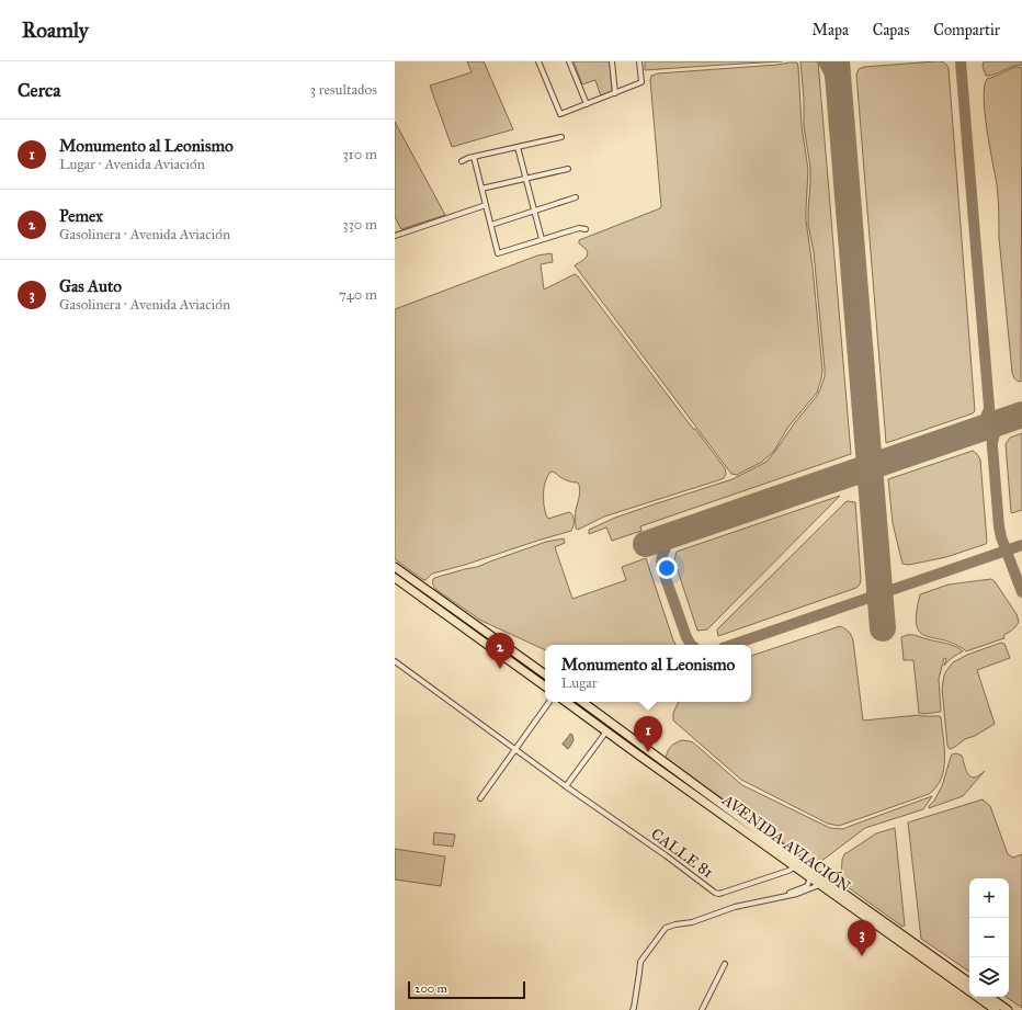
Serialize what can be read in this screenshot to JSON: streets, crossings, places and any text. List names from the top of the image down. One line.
{"streets":{"main road":["AVENIDA AVIACIÓN"],"street":["CALLE 81"]},"crossings":[["AVENIDA AVIACIÓN","CALLE 81"]],"scale_bar":"200 m","page":{"header":"Roamly","nav":["Mapa","Capas","Compartir"],"heading":["Cerca","3 resultados"],"list":[{"mark":"1","name":"Monumento al Leonismo","note":"Lugar · Avenida Aviación","value":"310 m"},{"mark":"2","name":"Pemex","note":"Gasolinera · Avenida Aviación","value":"330 m"},{"mark":"3","name":"Gas Auto","note":"Gasolinera · Avenida Aviación","value":"740 m"}],"pins":["2","1","3"],"popup":["Monumento al Leonismo","Lugar"],"map_buttons":["+","−"],"scale":"200 m"}}
